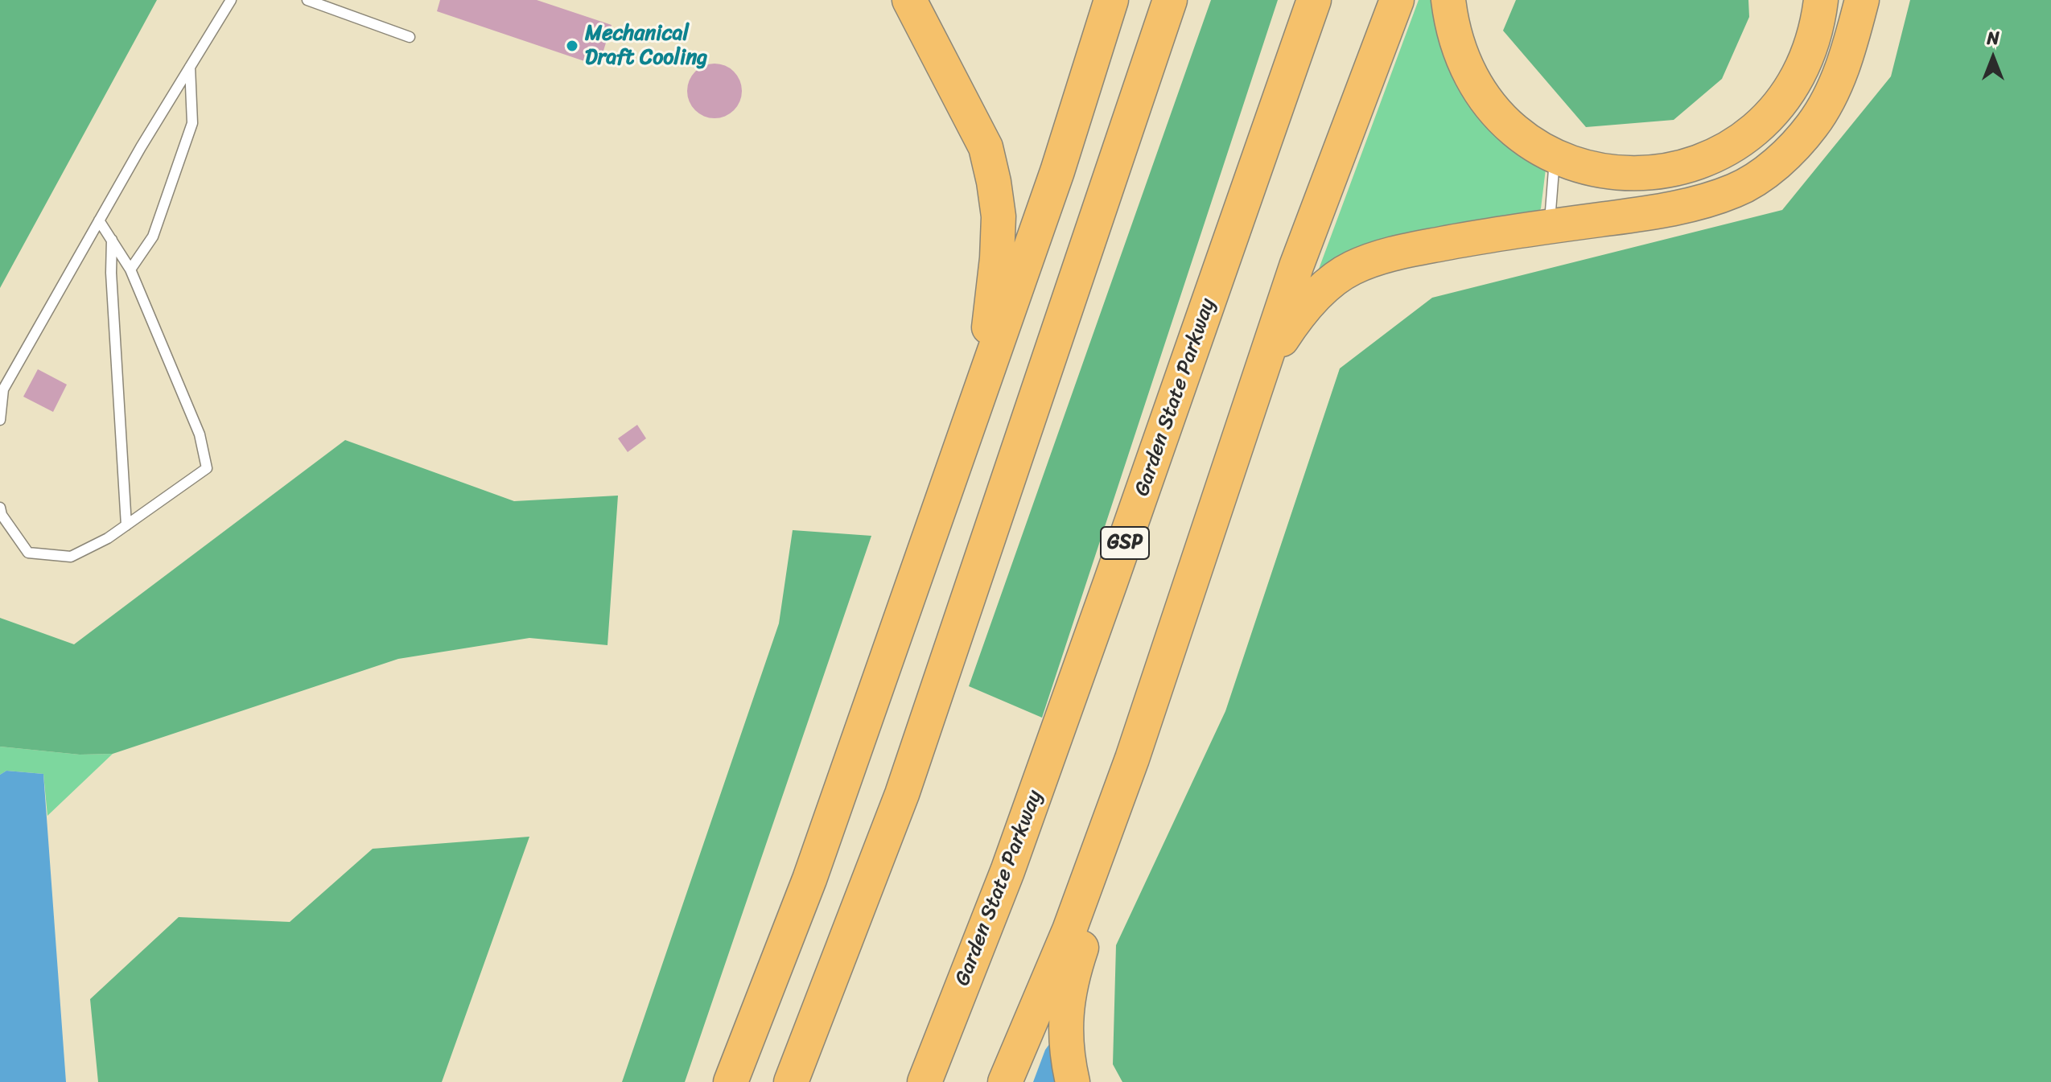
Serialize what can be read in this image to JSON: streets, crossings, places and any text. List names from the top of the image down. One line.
{"streets":{"highway":["Garden State Parkway","GSP"]},"places":["Mechanical Draft Cooling"],"north":"top"}
